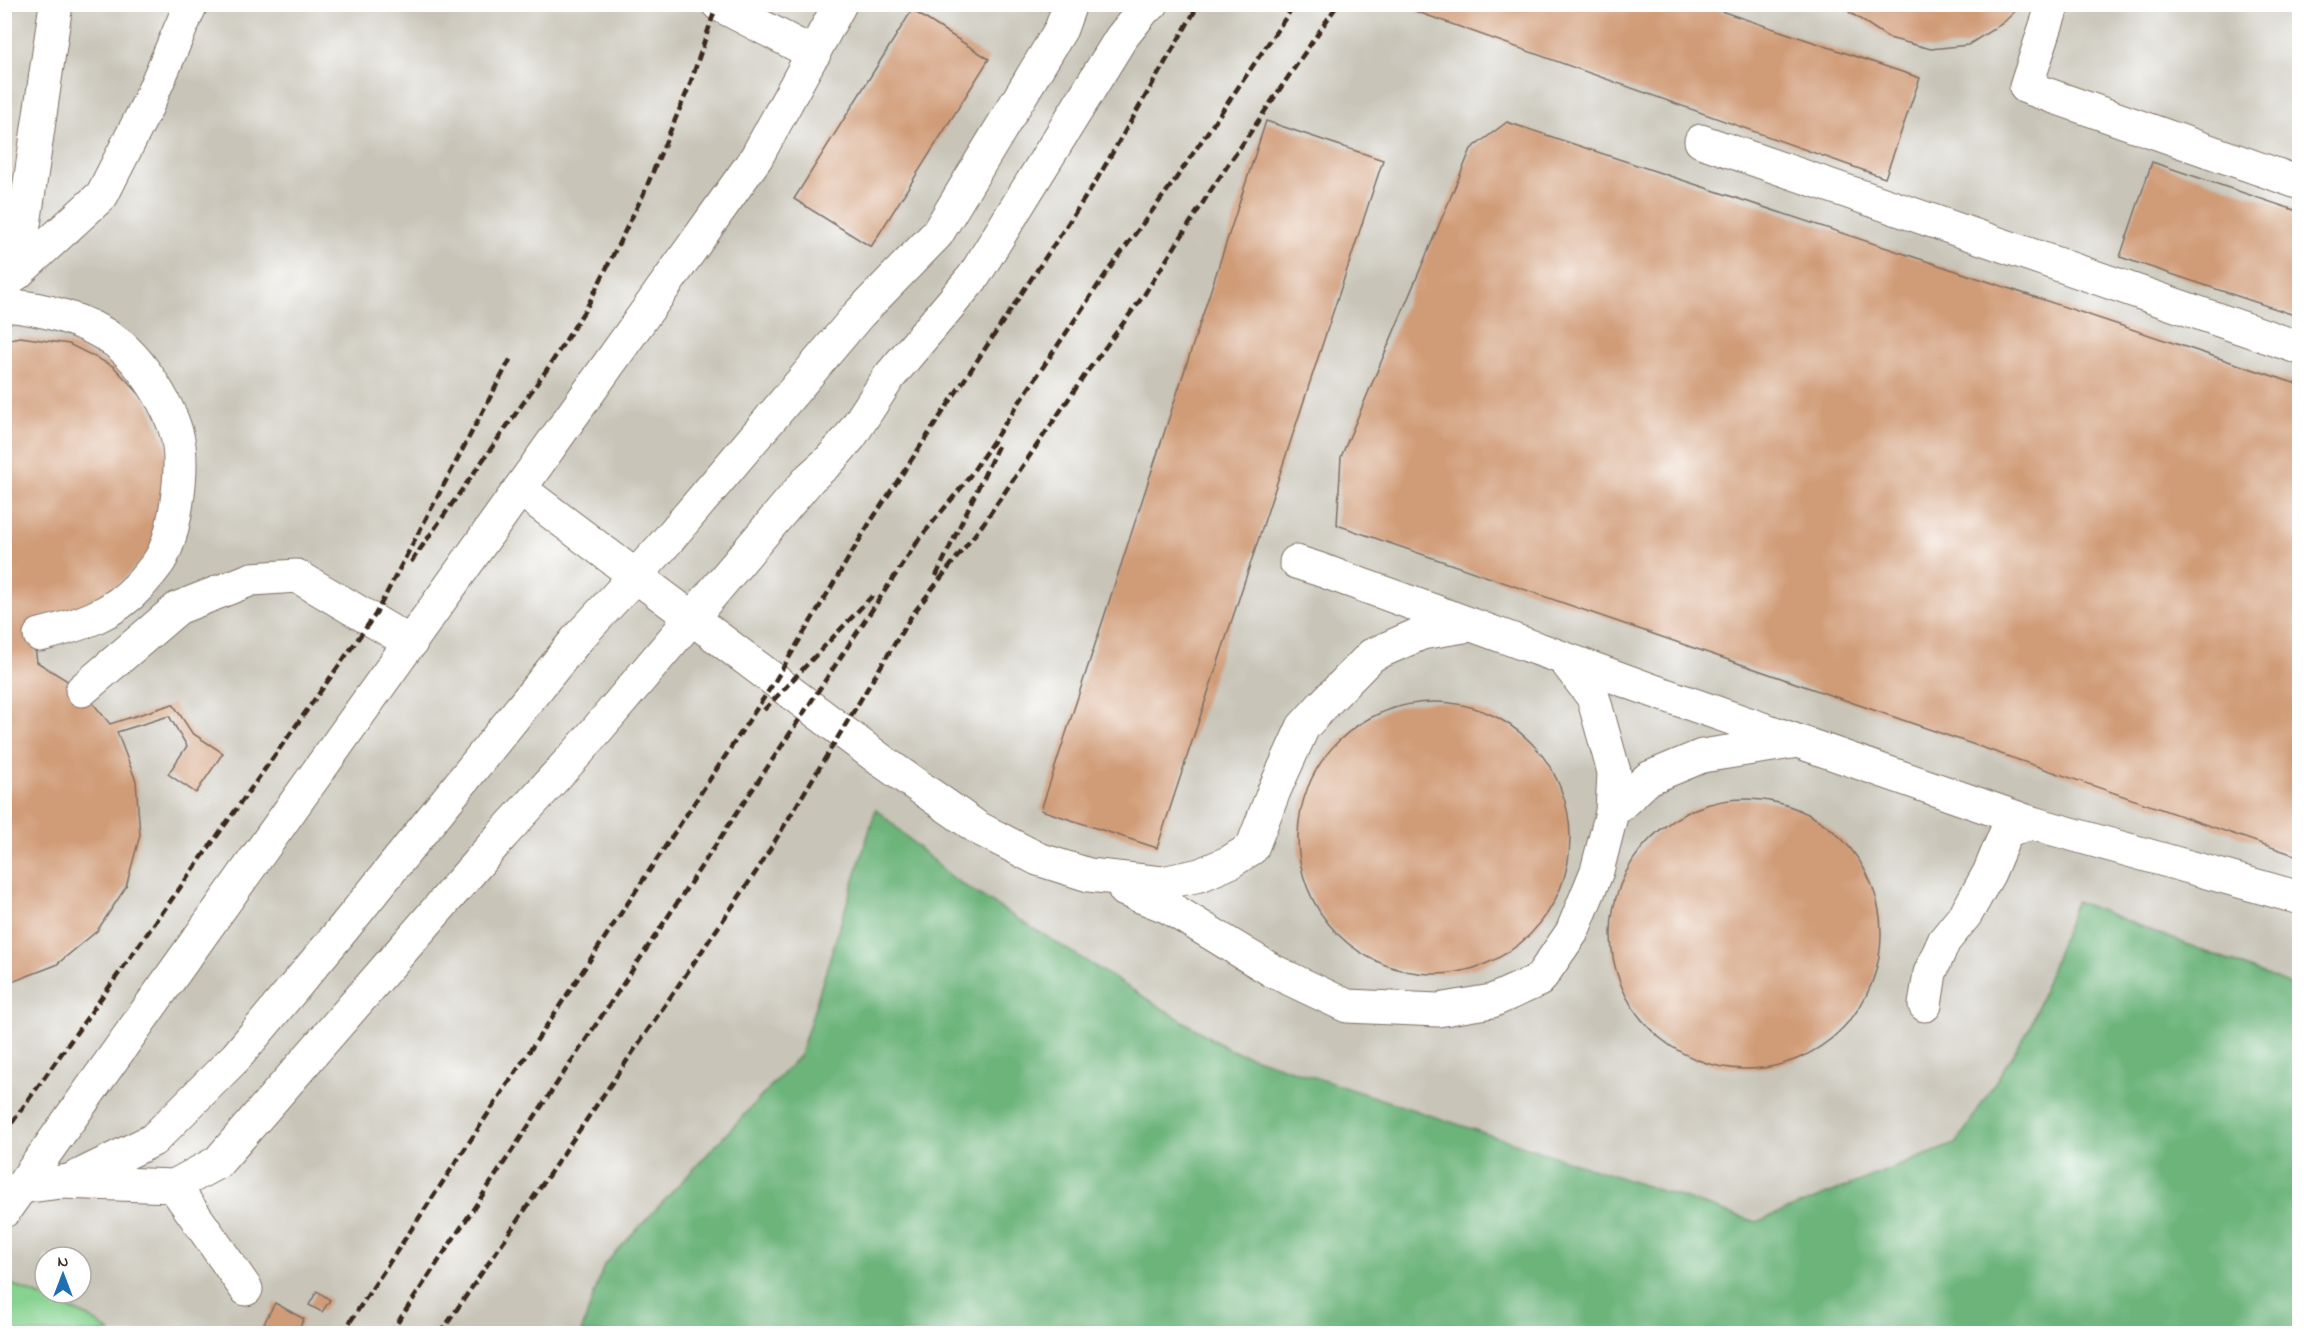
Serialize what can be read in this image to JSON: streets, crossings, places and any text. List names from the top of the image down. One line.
{"north":"top"}
